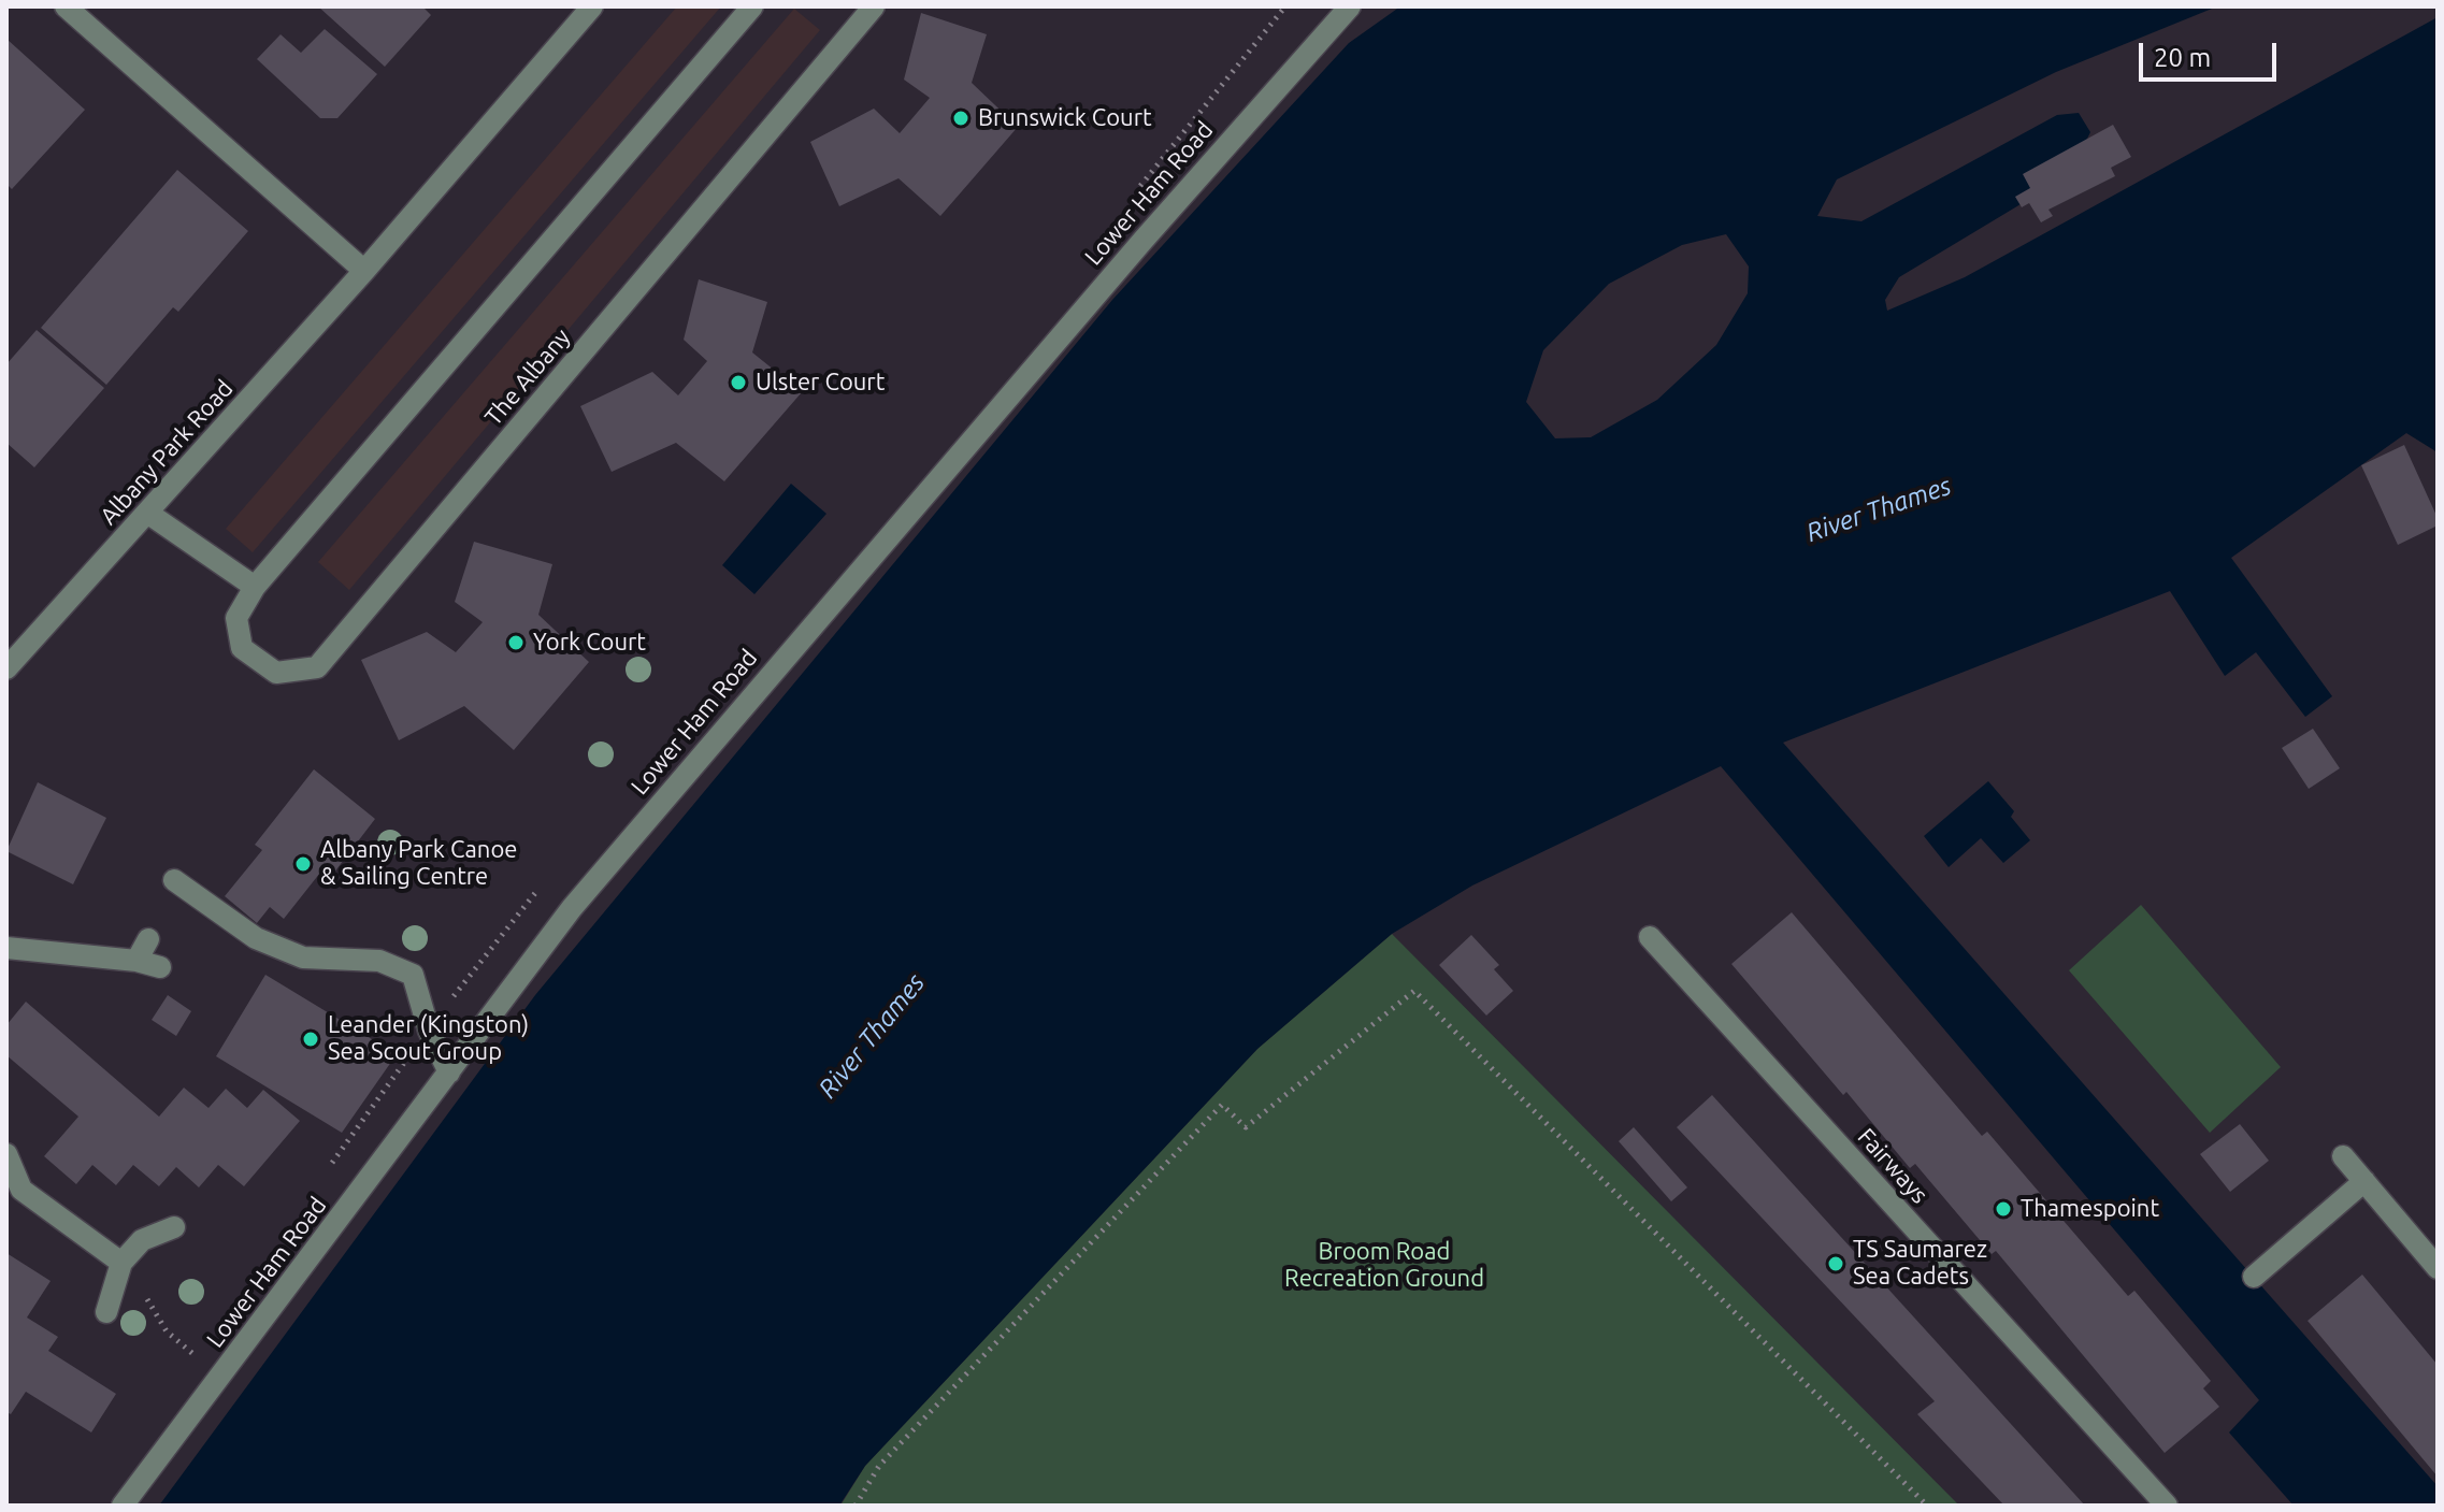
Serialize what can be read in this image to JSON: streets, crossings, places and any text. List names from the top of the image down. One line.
{"streets":{"street":["Lower Ham Road","The Albany","Albany Park Road","Fairways"]},"water":["River Thames"],"parks":["Broom Road Recreation Ground"],"places":["Brunswick Court","Ulster Court","York Court","Albany Park Canoe & Sailing Centre","Leander (Kingston) Sea Scout Group","Thamespoint","TS Saumarez Sea Cadets"],"scale_bar":"20 m"}
